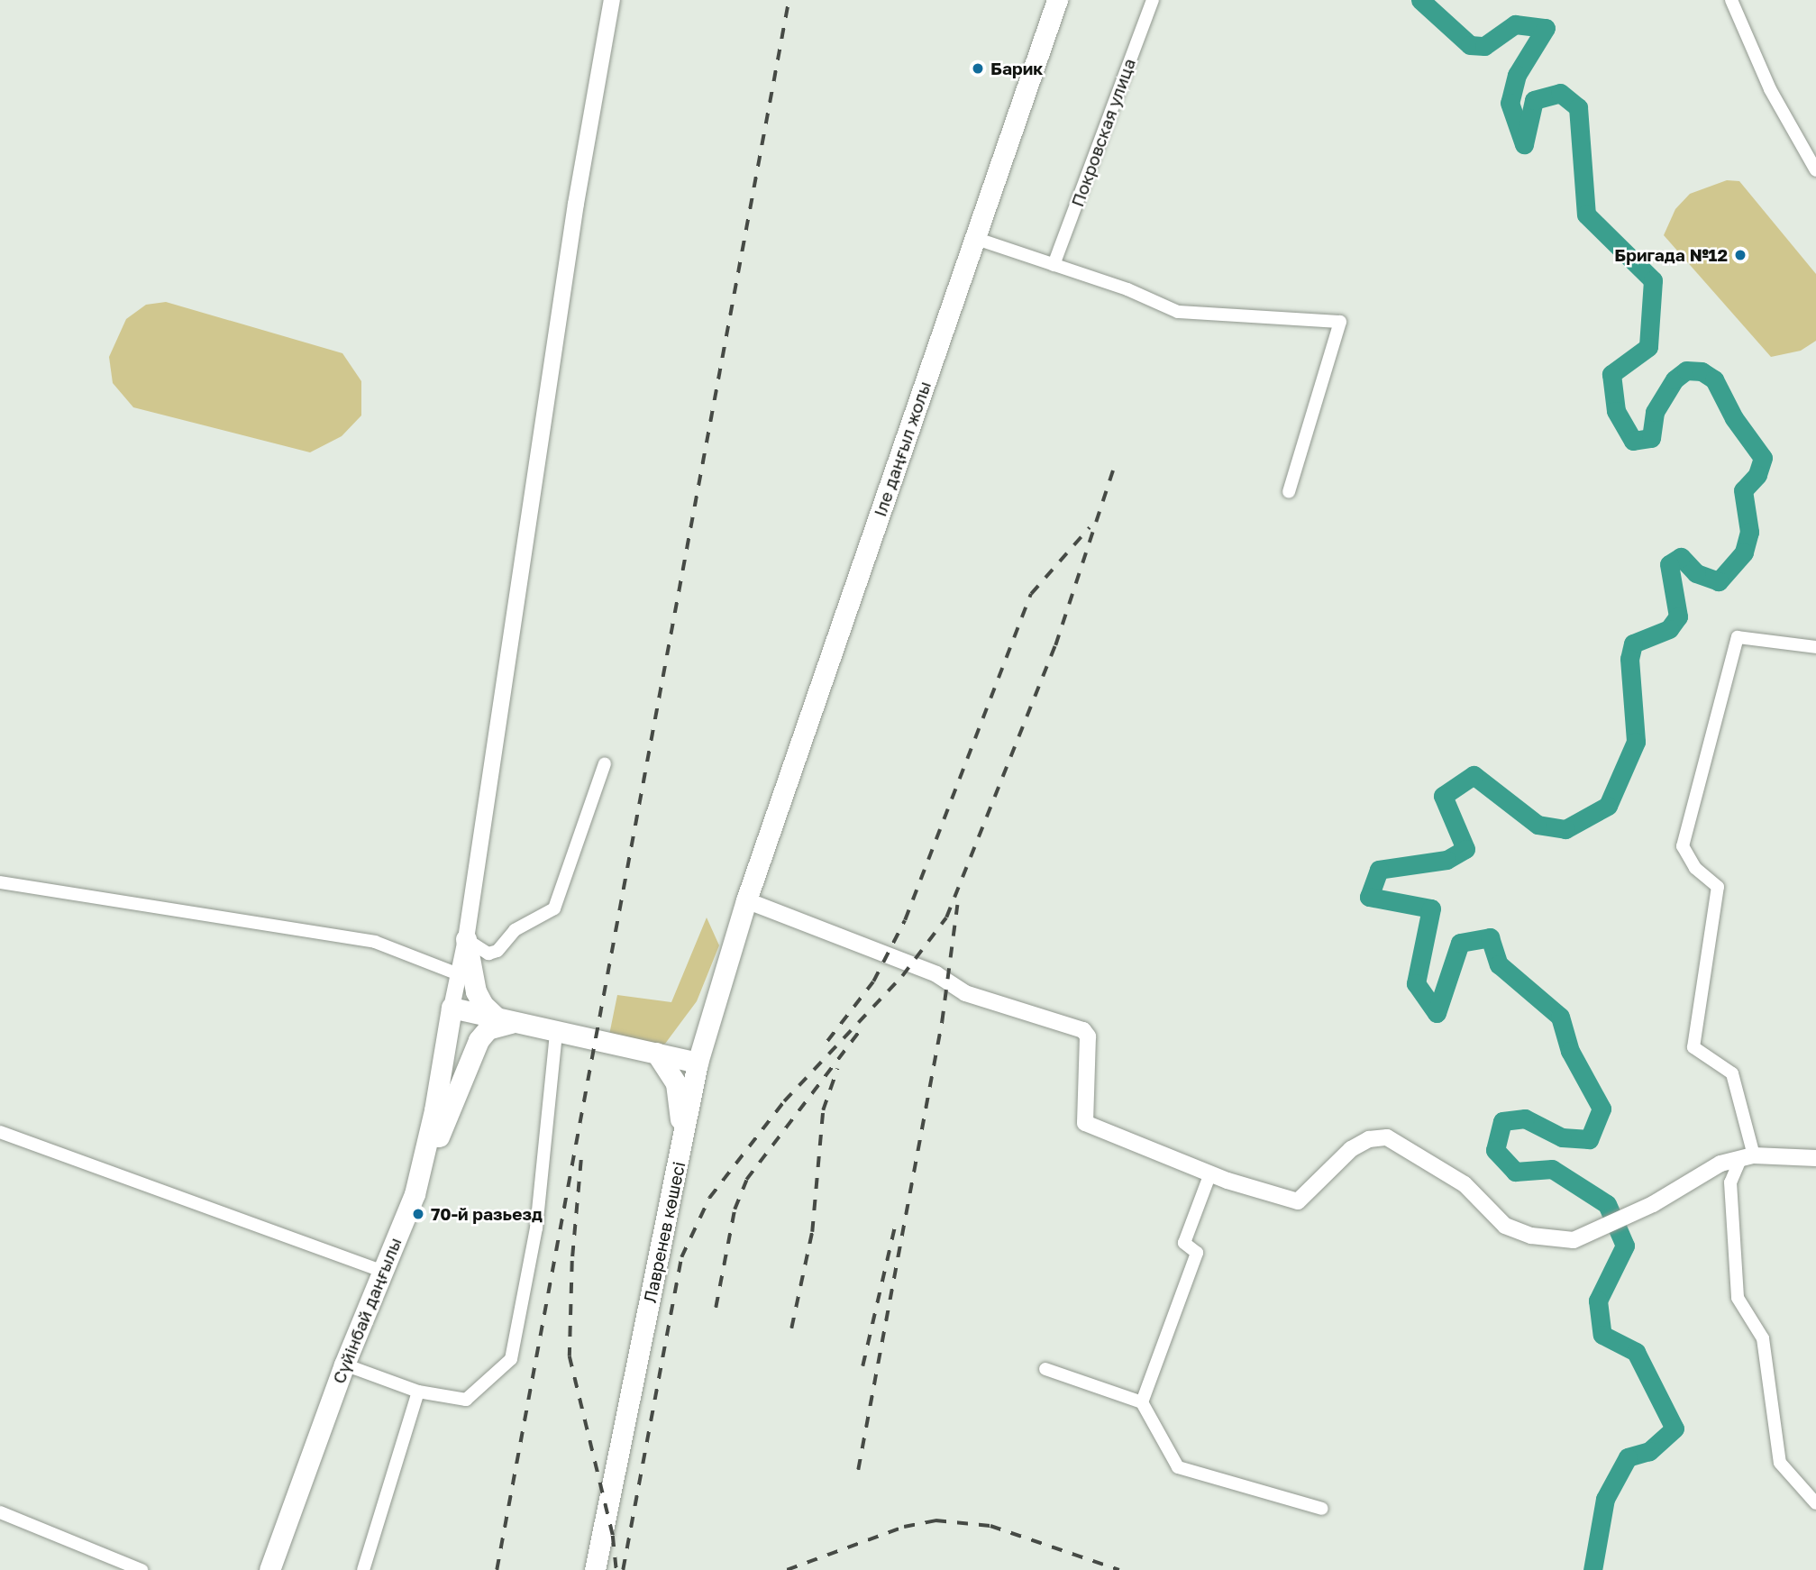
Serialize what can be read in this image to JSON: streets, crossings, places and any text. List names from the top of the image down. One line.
{"streets":{"main road":["Іле даңғыл жолы","Лавренев көшесі","Сүйінбай даңғылы"],"street":["Покровская улица"]},"crossings":[["Іле даңғыл жолы","Лавренев көшесі"]],"places":["Барик","Бригада №12","70-й разьезд"]}
